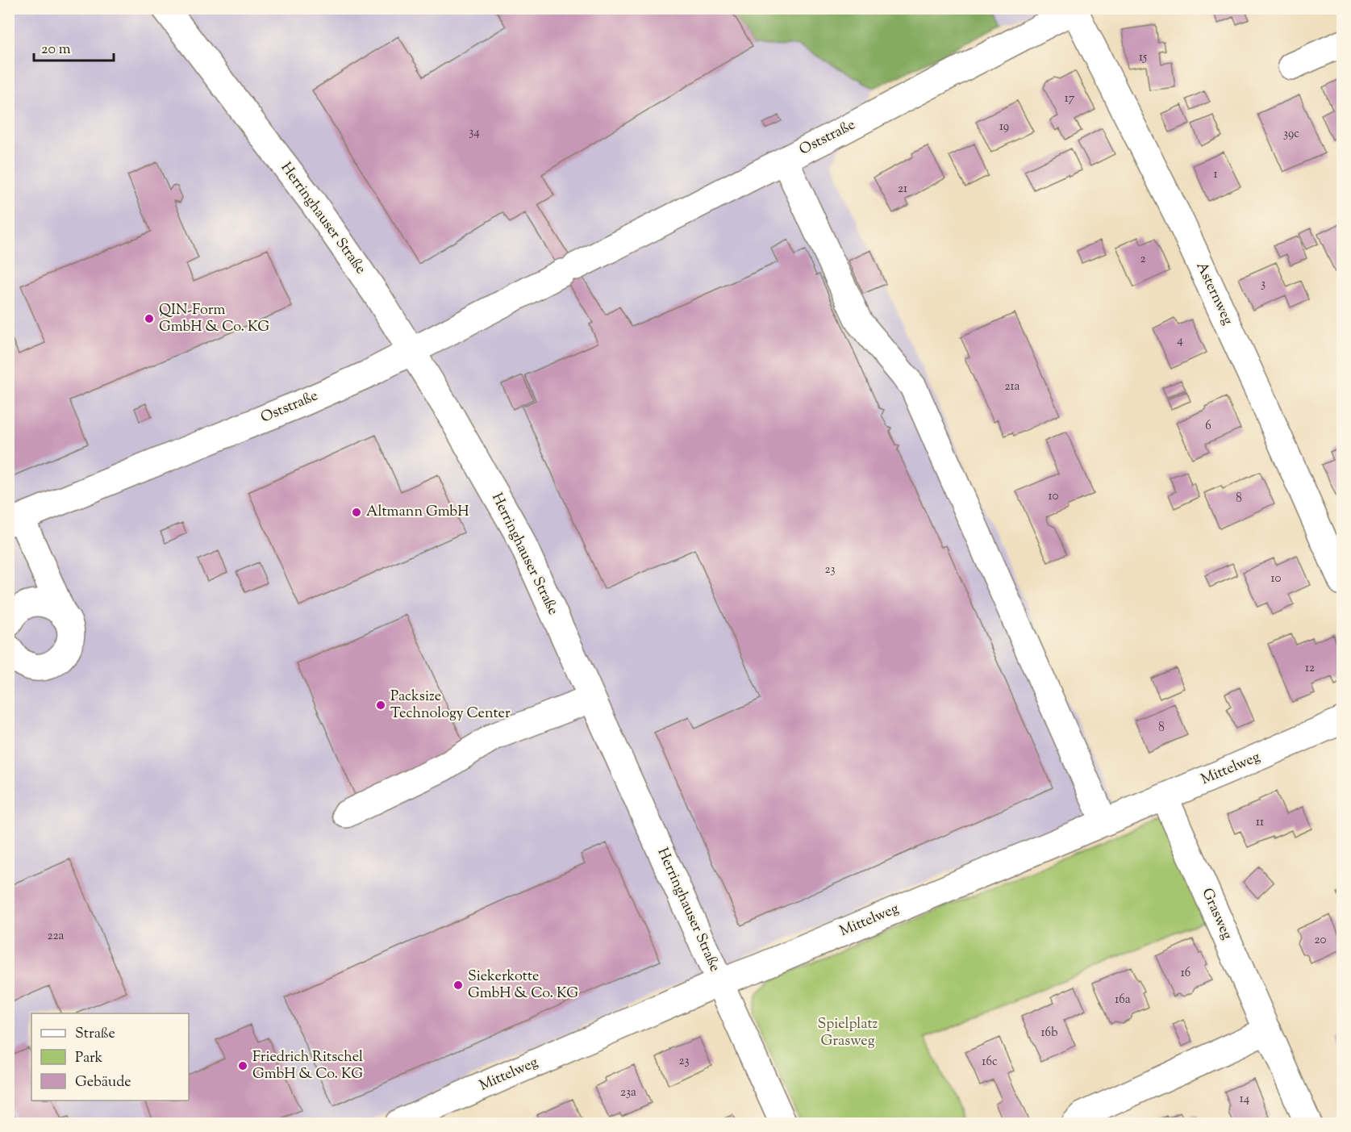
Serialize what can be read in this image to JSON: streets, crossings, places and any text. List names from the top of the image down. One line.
{"streets":{"street":["Oststraße","Herringhauser Straße","Asternweg","Mittelweg","Grasweg"]},"crossings":[["Oststraße","Herringhauser Straße"],["Oststraße","Asternweg"],["Herringhauser Straße","Mittelweg"],["Mittelweg","Grasweg"]],"parks":["Spielplatz Grasweg"],"places":["QIN-Form GmbH & Co. KG","Altmann GmbH","Packsize Technology Center","Siekerkotte GmbH & Co. KG","Friedrich Ritschel GmbH & Co. KG"],"house_numbers":["15","17","19","34","39c","1","21","2","3","4","21a","6","10","8","23","10","12","8","11","22a","20","16","16a","16b","23","16c","23a","14"],"legend":["Straße","Park","Gebäude"],"scale_bar":"20 m"}
